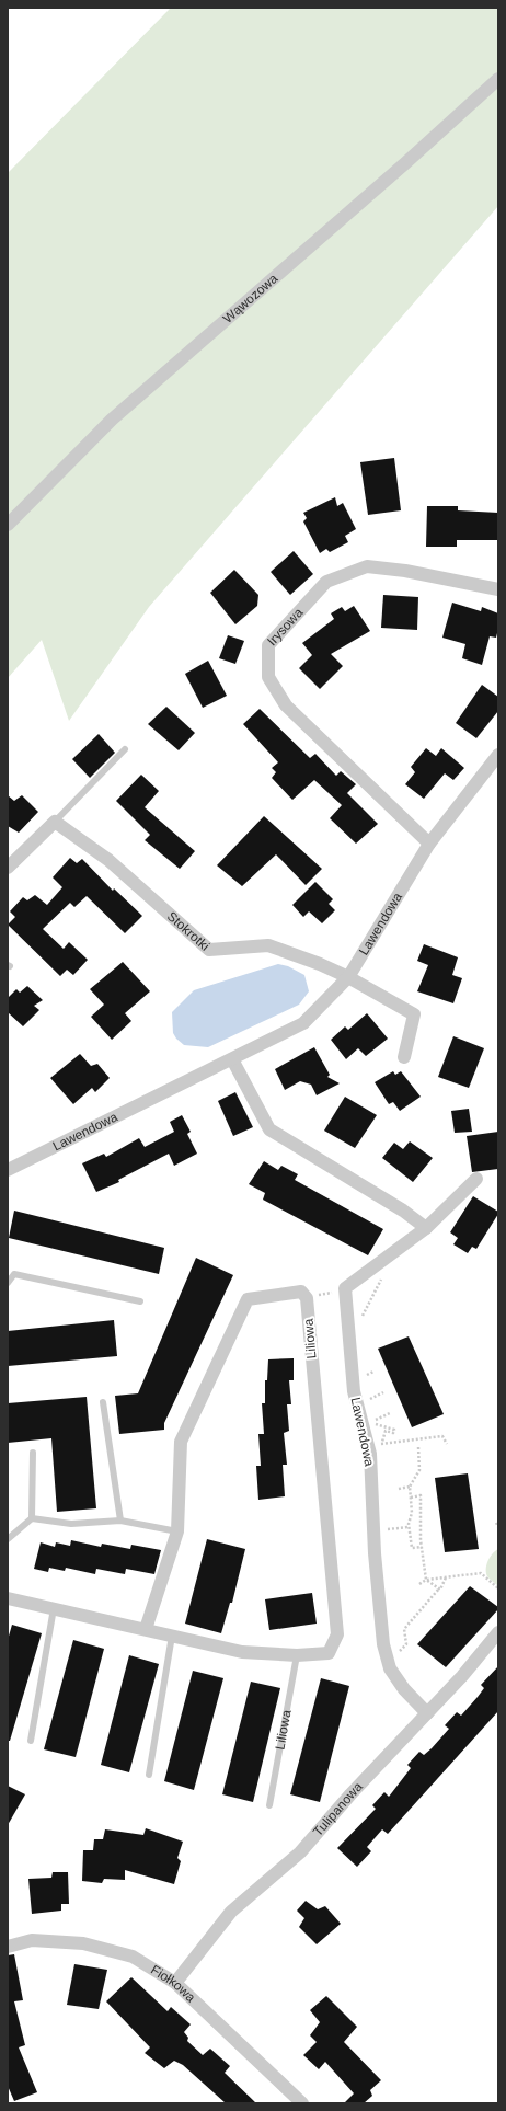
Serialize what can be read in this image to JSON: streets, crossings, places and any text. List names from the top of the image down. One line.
{"streets":{"street":["Wąwozowa","Irysowa","Lawendowa","Stokrotki","Liliowa","Tulipanowa","Fiołkowa"]},"crossings":[["Irysowa","Lawendowa"],["Lawendowa","Stokrotki"],["Lawendowa","Tulipanowa"],["Tulipanowa","Fiołkowa"]]}
